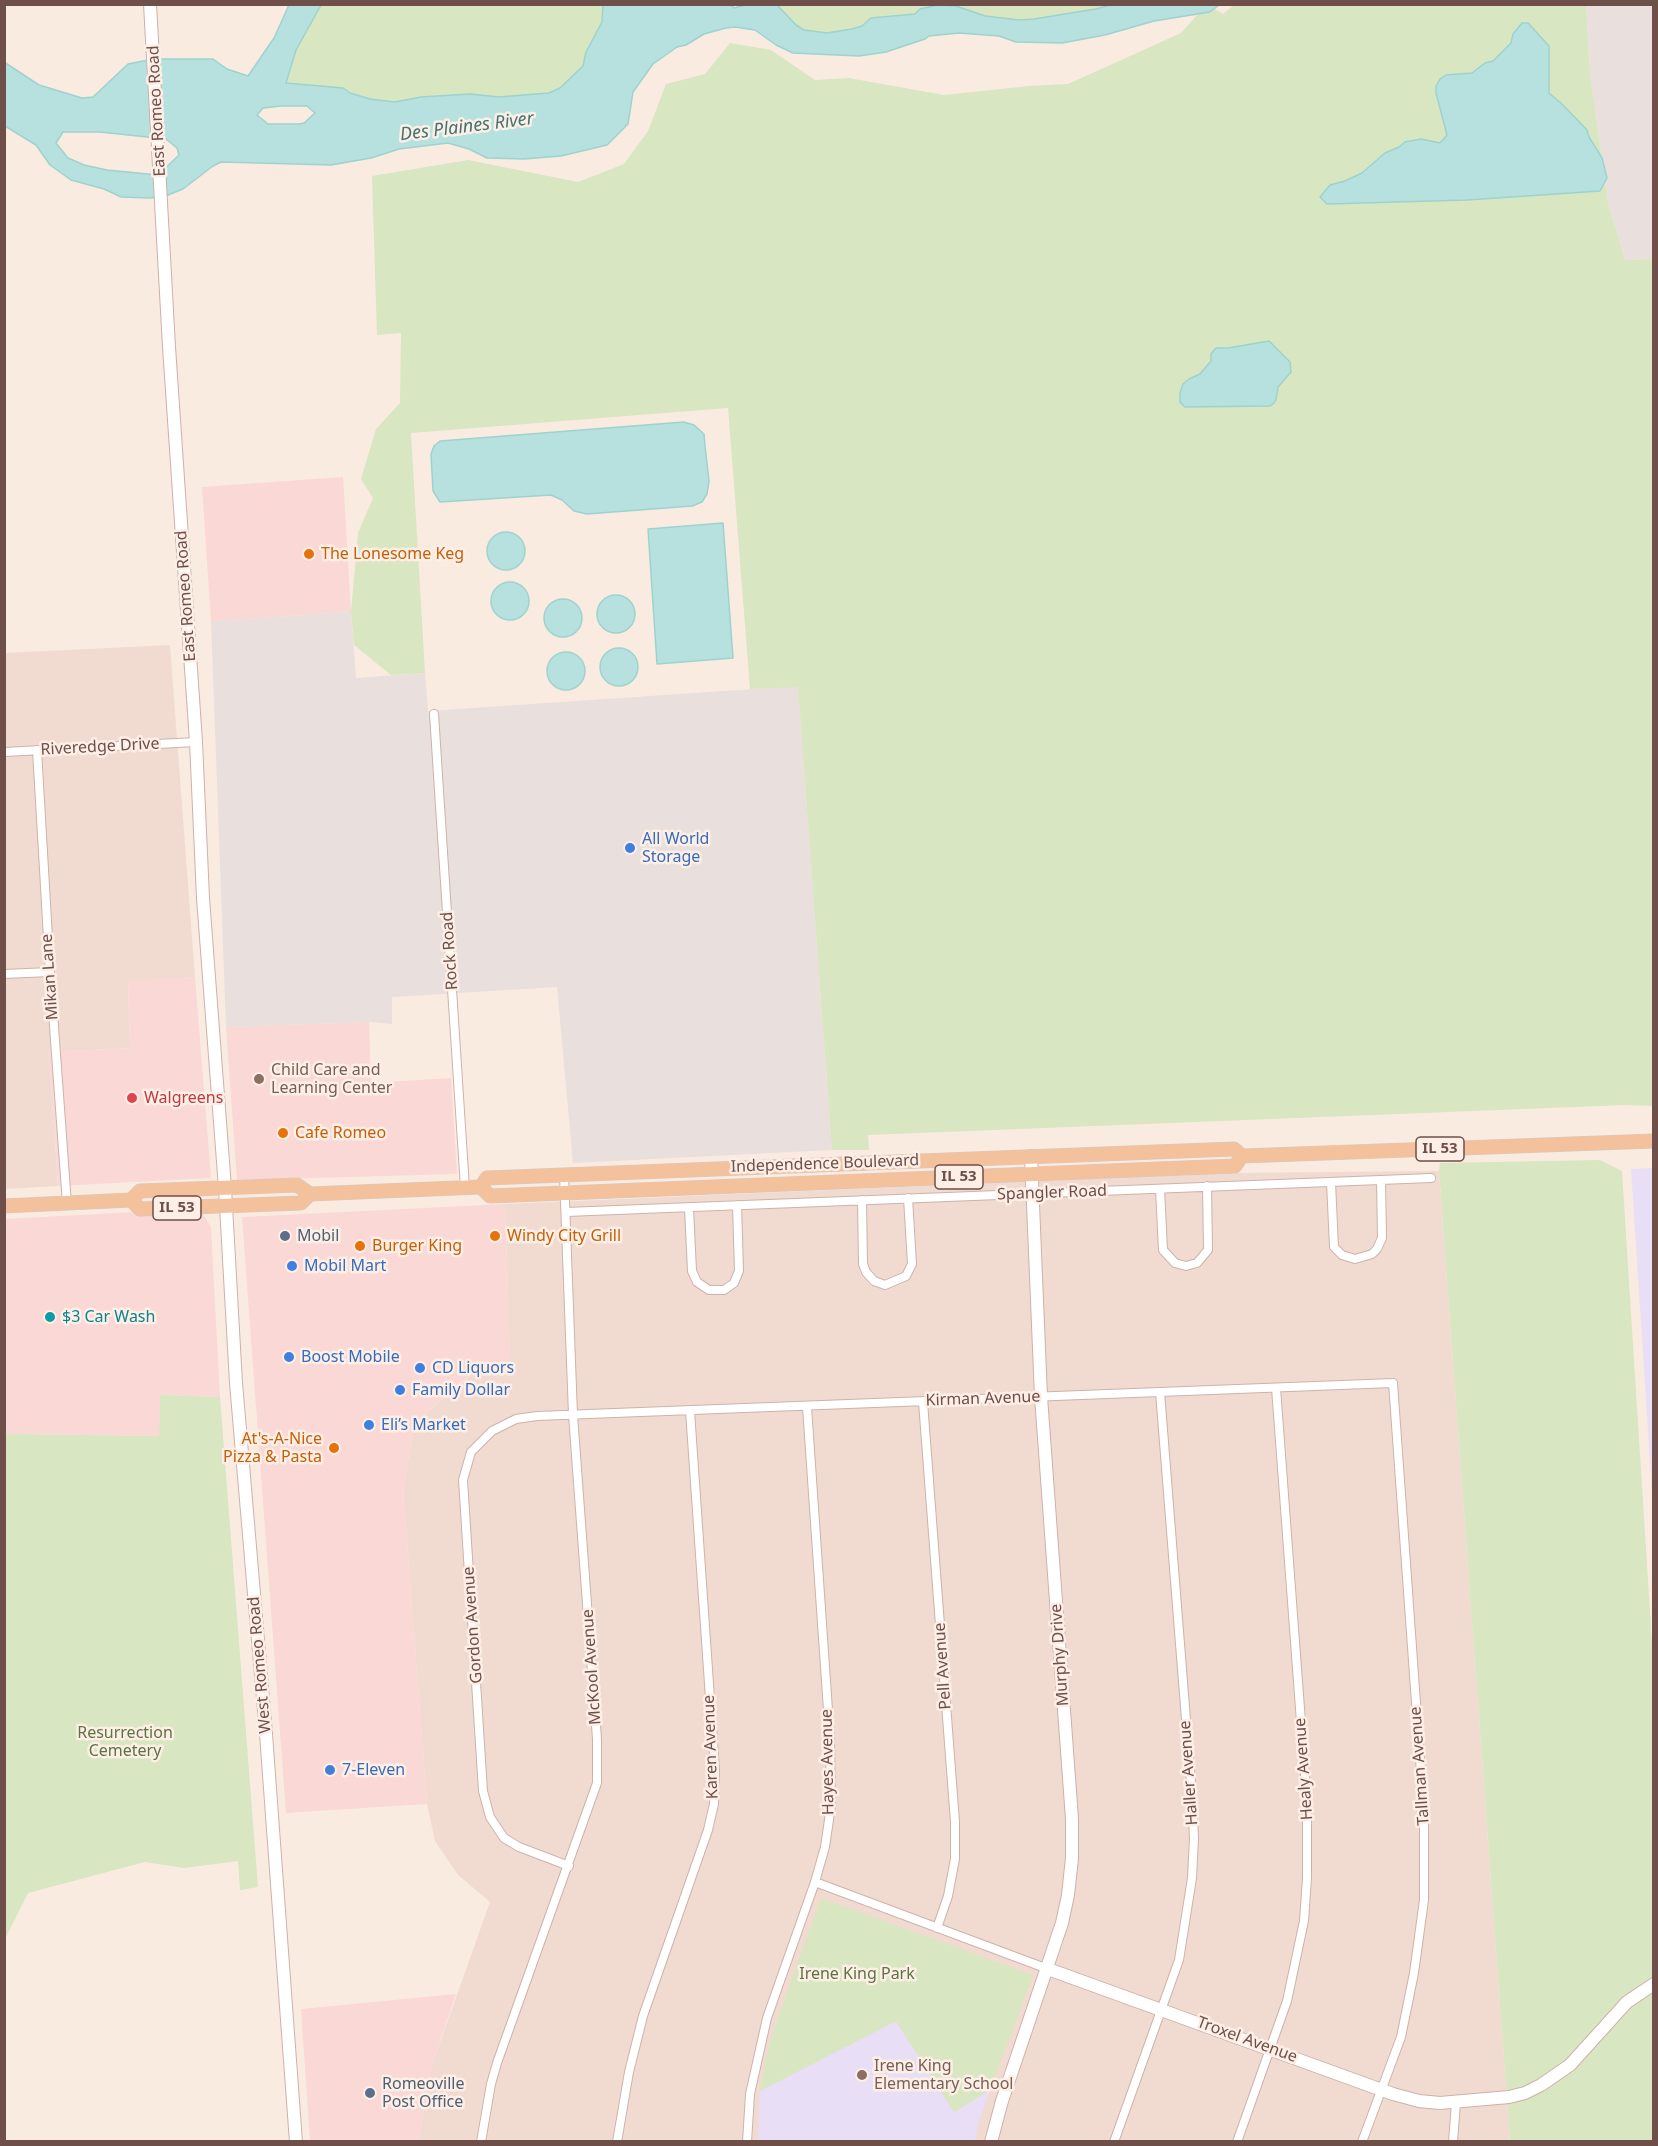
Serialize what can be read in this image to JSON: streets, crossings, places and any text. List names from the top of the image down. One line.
{"streets":{"main road":["East Romeo Road","IL 53","Independence Boulevard","Murphy Drive","West Romeo Road","Troxel Avenue"],"street":["Riveredge Drive","Rock Road","Mikan Lane","Spangler Road","Kirman Avenue","Gordon Avenue","Pell Avenue","McKool Avenue","Karen Avenue","Hayes Avenue","Tallman Avenue","Healy Avenue","Haller Avenue"]},"crossings":[["East Romeo Road","Riveredge Drive"],["East Romeo Road","Independence Boulevard"],["East Romeo Road","West Romeo Road"],["Riveredge Drive","Mikan Lane"],["Rock Road","Independence Boulevard"],["Mikan Lane","Independence Boulevard"],["Independence Boulevard","Murphy Drive"],["Independence Boulevard","West Romeo Road"],["Independence Boulevard","McKool Avenue"],["Spangler Road","Murphy Drive"],["Spangler Road","McKool Avenue"],["Kirman Avenue","Gordon Avenue"],["Kirman Avenue","Murphy Drive"],["Kirman Avenue","Pell Avenue"],["Kirman Avenue","McKool Avenue"],["Kirman Avenue","Karen Avenue"],["Kirman Avenue","Hayes Avenue"],["Kirman Avenue","Tallman Avenue"],["Kirman Avenue","Healy Avenue"],["Kirman Avenue","Haller Avenue"],["Gordon Avenue","McKool Avenue"],["Murphy Drive","Troxel Avenue"],["Pell Avenue","Troxel Avenue"],["Hayes Avenue","Troxel Avenue"],["Tallman Avenue","Troxel Avenue"],["Healy Avenue","Troxel Avenue"],["Haller Avenue","Troxel Avenue"]],"water":["Des Plaines River"],"parks":["Resurrection Cemetery","Irene King Park"],"places":["The Lonesome Keg","All World Storage","Child Care and Learning Center","Walgreens","Cafe Romeo","Mobil","Windy City Grill","Burger King","Mobil Mart","$3 Car Wash","Boost Mobile","CD Liquors","Family Dollar","Eli’s Market","At's-A-Nice Pizza & Pasta","7-Eleven","Irene King Elementary School","Romeoville Post Office"]}
